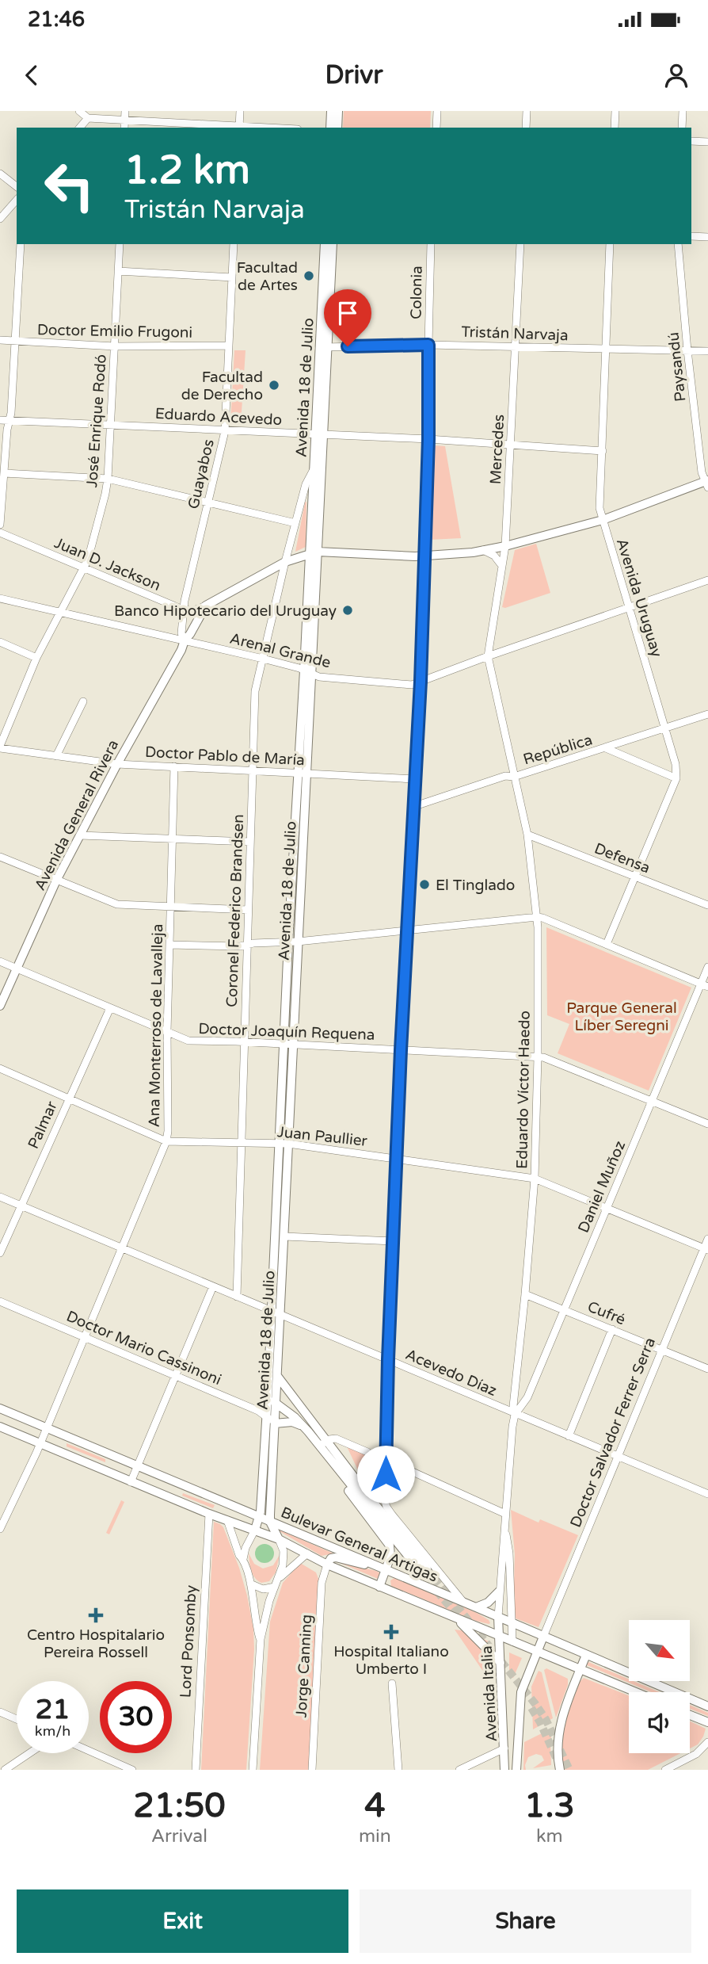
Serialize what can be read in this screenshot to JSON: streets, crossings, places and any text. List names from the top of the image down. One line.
{"streets":{"main road":["Avenida 18 de Julio","Avenida General Rivera","Bulevar General Artigas","Avenida Italia"],"street":["Colonia","Doctor Emilio Frugoni","Tristán Narvaja","Paysandú","Eduardo Acevedo","José Enrique Rodó","Mercedes","Guayabos","Juan D. Jackson","Avenida Uruguay","Arenal Grande","República","Doctor Pablo de María","Defensa","Coronel Federico Brandsen","Ana Monterroso de Lavalleja","Doctor Joaquín Requena","Eduardo Víctor Haedo","Palmar","Juan Paullier","Daniel Muñoz","Cufré","Doctor Mario Cassinoni","Acevedo Díaz","Doctor Salvador Ferrer Serra","Lord Ponsomby","Jorge Canning"]},"crossings":[["Colonia","Tristán Narvaja"],["Colonia","Eduardo Acevedo"],["Colonia","Arenal Grande"],["Colonia","República"],["Colonia","Doctor Pablo de María"],["Colonia","Doctor Joaquín Requena"],["Colonia","Juan Paullier"],["Colonia","Acevedo Díaz"],["Colonia","Bulevar General Artigas"],["Doctor Emilio Frugoni","José Enrique Rodó"],["Doctor Emilio Frugoni","Guayabos"],["Tristán Narvaja","Paysandú"],["Tristán Narvaja","Avenida 18 de Julio"],["Tristán Narvaja","Mercedes"],["Tristán Narvaja","Avenida Uruguay"],["Avenida 18 de Julio","Eduardo Acevedo"],["Avenida 18 de Julio","Arenal Grande"],["Avenida 18 de Julio","Doctor Pablo de María"],["Avenida 18 de Julio","Coronel Federico Brandsen"],["Avenida 18 de Julio","Doctor Joaquín Requena"],["Avenida 18 de Julio","Juan Paullier"],["Avenida 18 de Julio","Doctor Mario Cassinoni"],["Avenida 18 de Julio","Acevedo Díaz"],["Avenida 18 de Julio","Bulevar General Artigas"],["Eduardo Acevedo","José Enrique Rodó"],["Eduardo Acevedo","Mercedes"],["Eduardo Acevedo","Guayabos"],["Eduardo Acevedo","Avenida Uruguay"],["José Enrique Rodó","Juan D. Jackson"],["José Enrique Rodó","Arenal Grande"],["José Enrique Rodó","Doctor Pablo de María"],["Mercedes","Arenal Grande"],["Mercedes","Eduardo Víctor Haedo"],["Guayabos","Juan D. Jackson"],["Guayabos","Avenida General Rivera"],["Juan D. Jackson","Avenida General Rivera"],["Avenida Uruguay","Arenal Grande"],["Avenida Uruguay","República"],["Arenal Grande","Avenida General Rivera"],["Arenal Grande","Coronel Federico Brandsen"],["Arenal Grande","Eduardo Víctor Haedo"],["República","Eduardo Víctor Haedo"],["Doctor Pablo de María","Avenida General Rivera"],["Doctor Pablo de María","Coronel Federico Brandsen"],["Doctor Pablo de María","Ana Monterroso de Lavalleja"],["Avenida General Rivera","Doctor Joaquín Requena"],["Defensa","Eduardo Víctor Haedo"],["Coronel Federico Brandsen","Doctor Joaquín Requena"],["Coronel Federico Brandsen","Juan Paullier"],["Coronel Federico Brandsen","Acevedo Díaz"],["Ana Monterroso de Lavalleja","Doctor Joaquín Requena"],["Ana Monterroso de Lavalleja","Juan Paullier"],["Ana Monterroso de Lavalleja","Doctor Mario Cassinoni"],["Ana Monterroso de Lavalleja","Acevedo Díaz"],["Ana Monterroso de Lavalleja","Bulevar General Artigas"],["Doctor Joaquín Requena","Eduardo Víctor Haedo"],["Doctor Joaquín Requena","Palmar"],["Doctor Joaquín Requena","Daniel Muñoz"],["Eduardo Víctor Haedo","Juan Paullier"],["Eduardo Víctor Haedo","Daniel Muñoz"],["Eduardo Víctor Haedo","Cufré"],["Eduardo Víctor Haedo","Acevedo Díaz"],["Eduardo Víctor Haedo","Bulevar General Artigas"],["Eduardo Víctor Haedo","Avenida Italia"],["Palmar","Juan Paullier"],["Palmar","Acevedo Díaz"],["Juan Paullier","Daniel Muñoz"],["Juan Paullier","Doctor Salvador Ferrer Serra"],["Daniel Muñoz","Cufré"],["Daniel Muñoz","Acevedo Díaz"],["Cufré","Doctor Salvador Ferrer Serra"],["Acevedo Díaz","Doctor Salvador Ferrer Serra"],["Doctor Salvador Ferrer Serra","Bulevar General Artigas"],["Doctor Salvador Ferrer Serra","Avenida Italia"],["Bulevar General Artigas","Lord Ponsomby"],["Bulevar General Artigas","Jorge Canning"],["Bulevar General Artigas","Avenida Italia"]],"parks":["Parque General Líber Seregni"],"places":{"other":["Facultad de Artes","Facultad de Derecho","Banco Hipotecario del Uruguay","El Tinglado"],"health":["Centro Hospitalario Pereira Rossell","Hospital Italiano Umberto I"]},"north":"bottom right","page":{"status":"21:46","header":"Drivr","turn":["1.2 km","Tristán Narvaja"],"speed":"21 km/h","limit":"30","eta":["21:50","Arrival","4","min","1.3","km"],"buttons":["Exit","Share"]}}
